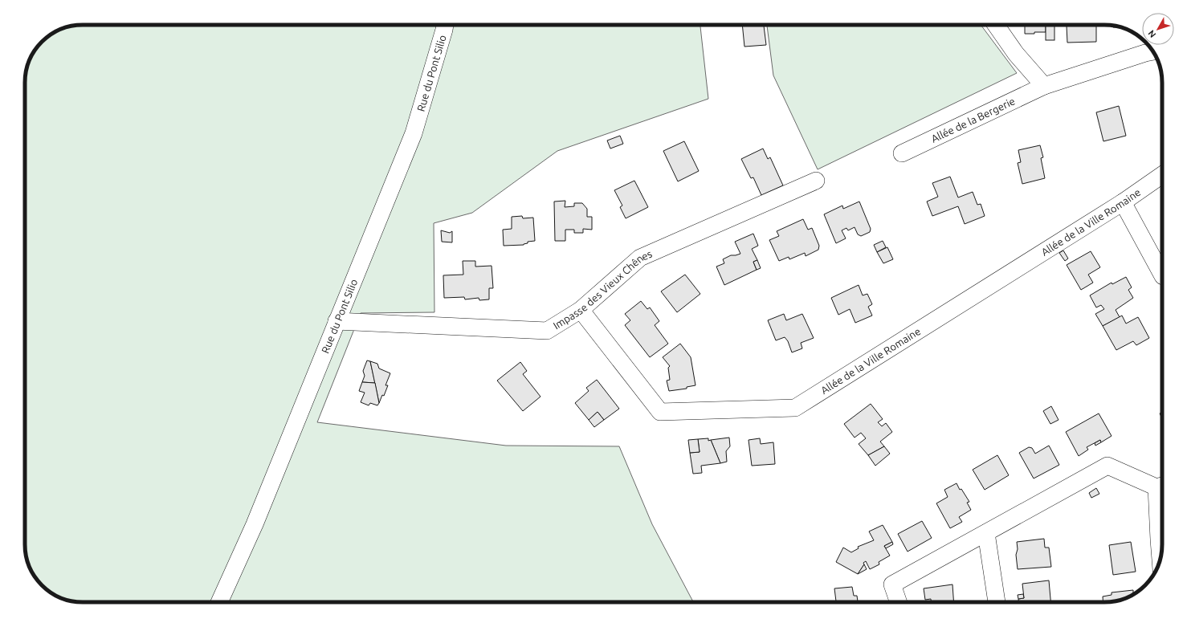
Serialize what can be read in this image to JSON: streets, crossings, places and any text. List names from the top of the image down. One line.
{"streets":{"street":["Rue du Pont Silio","Allée de la Bergerie","Allée de la Ville Romaine","Impasse des Vieux Chênes"]},"crossings":[["Rue du Pont Silio","Impasse des Vieux Chênes"],["Allée de la Ville Romaine","Impasse des Vieux Chênes"]],"north":"bottom left"}
